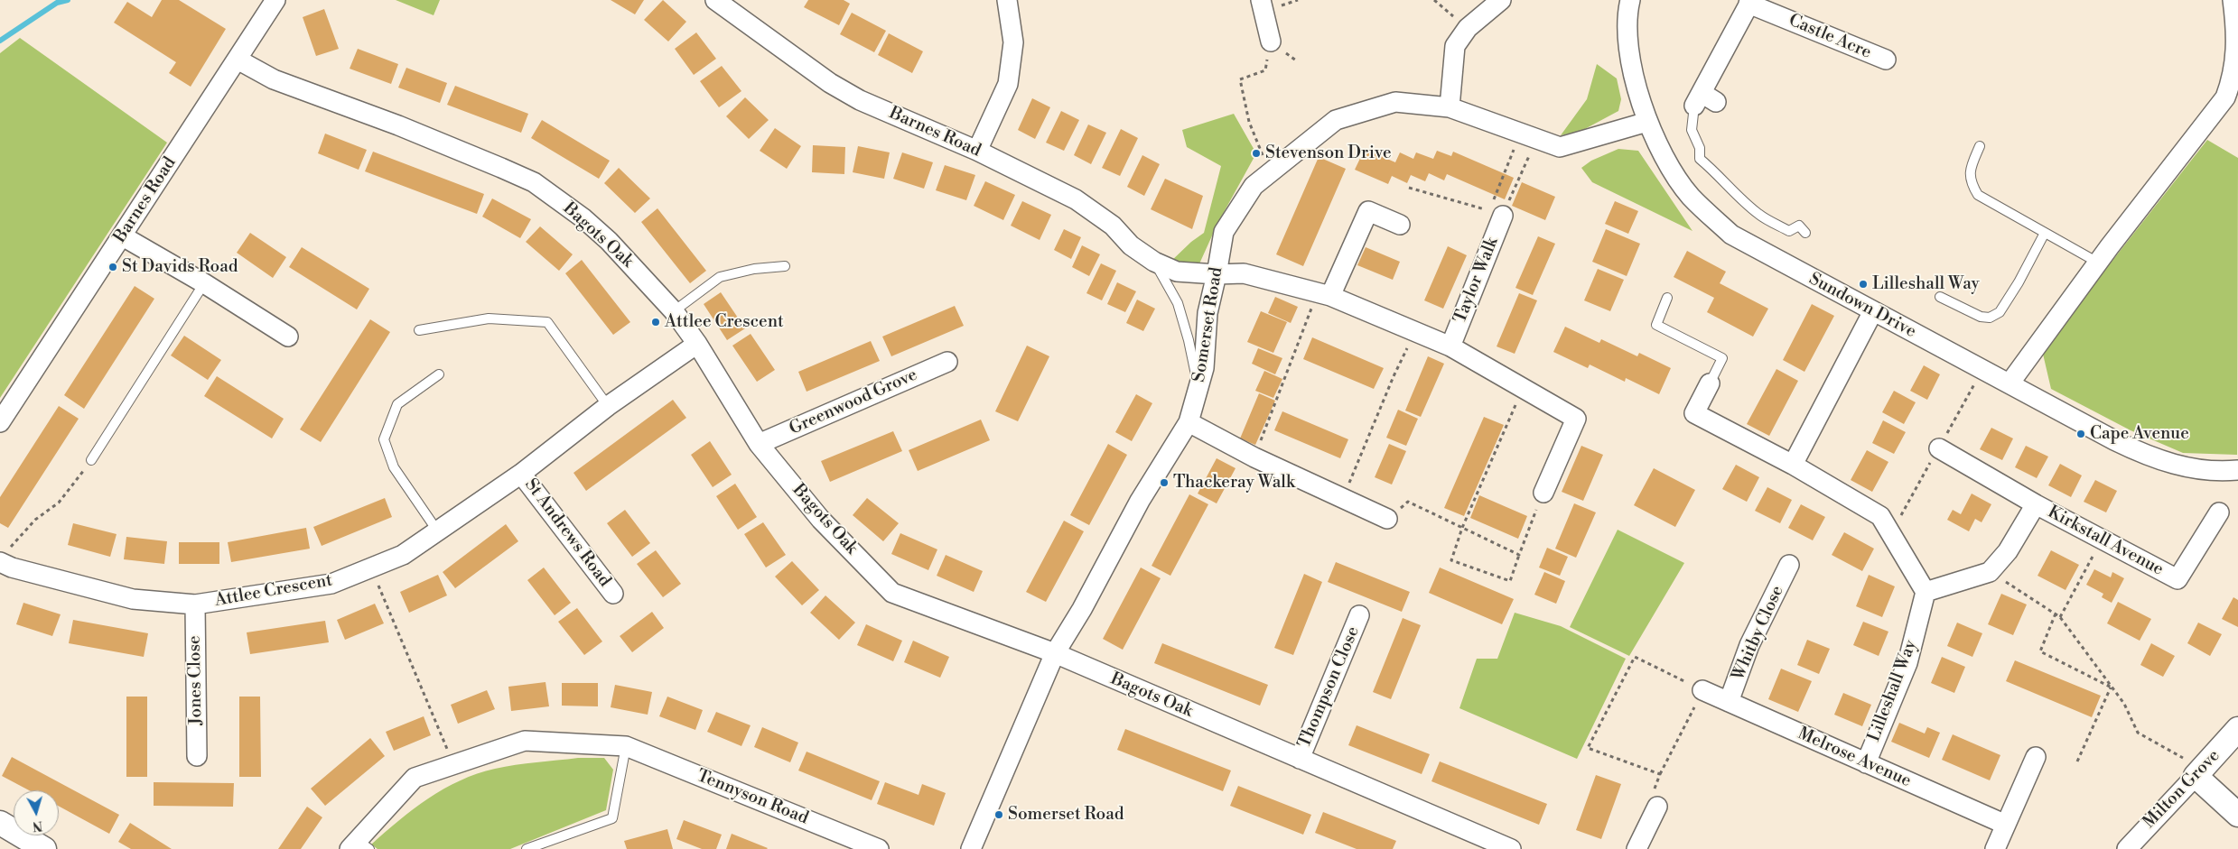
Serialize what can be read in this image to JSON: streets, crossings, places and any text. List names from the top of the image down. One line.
{"streets":{"street":["Castle Acre","Barnes Road","Bagots Oak","Taylor Walk","Sundown Drive","Somerset Road","Greenwood Grove","St Andrews Road","Kirkstall Avenue","Attlee Crescent","Whitby Close","Jones Close","Thompson Close","Lilleshall Way","Melrose Avenue","Milton Grove","Tennyson Road"]},"crossings":[["Barnes Road","Bagots Oak"],["Barnes Road","Somerset Road"],["Bagots Oak","Somerset Road"],["Bagots Oak","Greenwood Grove"],["Bagots Oak","Attlee Crescent"],["Bagots Oak","Thompson Close"],["Sundown Drive","Somerset Road"],["St Andrews Road","Attlee Crescent"],["Attlee Crescent","Jones Close"],["Whitby Close","Melrose Avenue"],["Lilleshall Way","Melrose Avenue"]],"places":["Stevenson Drive","St Davids Road","Lilleshall Way","Attlee Crescent","Cape Avenue","Thackeray Walk","Somerset Road"],"north":"bottom"}
